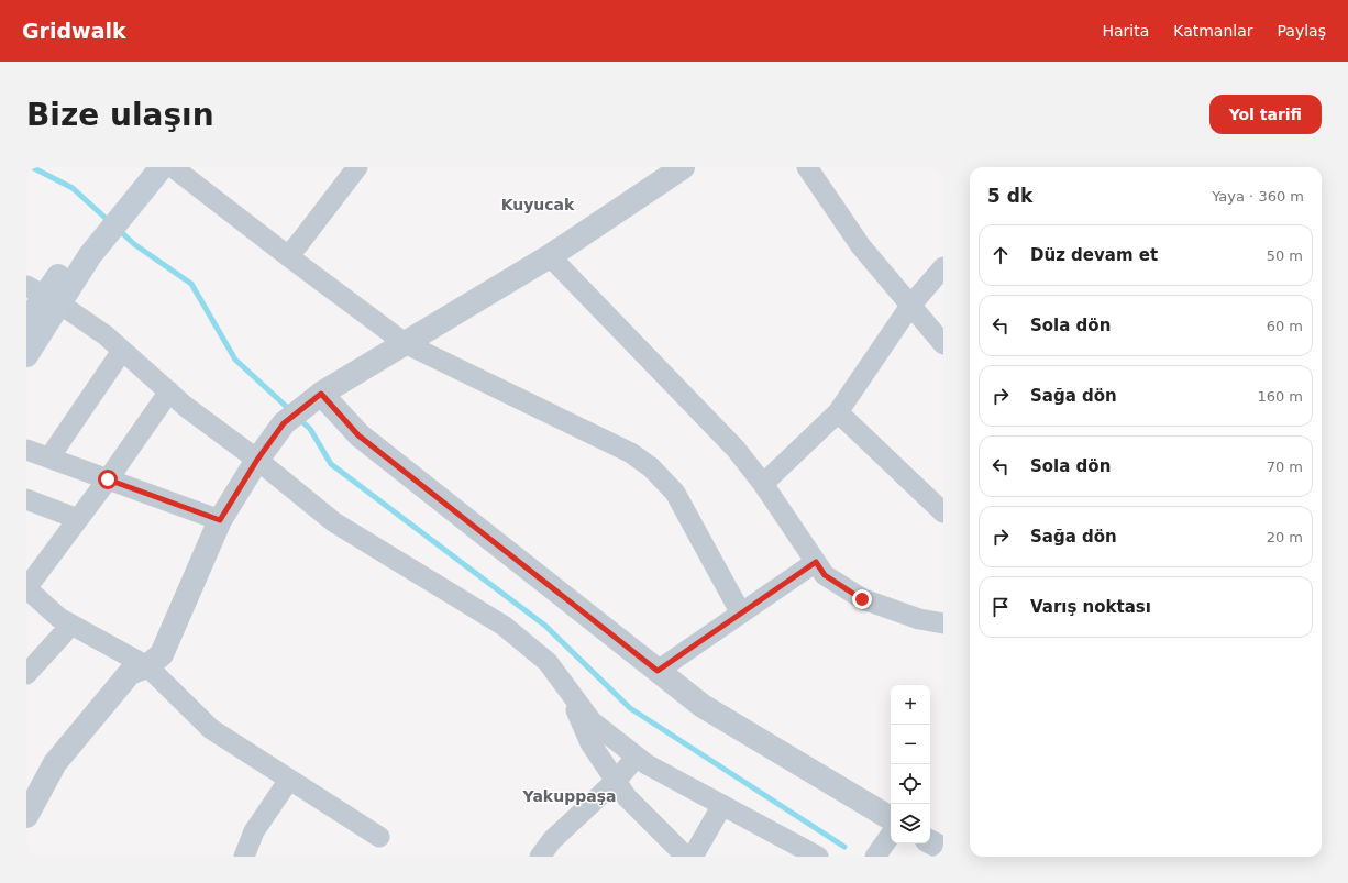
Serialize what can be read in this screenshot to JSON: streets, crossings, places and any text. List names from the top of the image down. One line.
{"districts":["Kuyucak","Yakuppaşa"],"page":{"header":"Gridwalk","nav":["Harita","Katmanlar","Paylaş"],"buttons":"Yol tarifi","title":"Bize ulaşın","heading":["5 dk","Yaya · 360 m"],"list":[["Düz devam et","50 m"],["Sola dön","60 m"],["Sağa dön","160 m"],["Sola dön","70 m"],["Sağa dön","20 m"],"Varış noktası"],"map_buttons":["+","−"]}}
